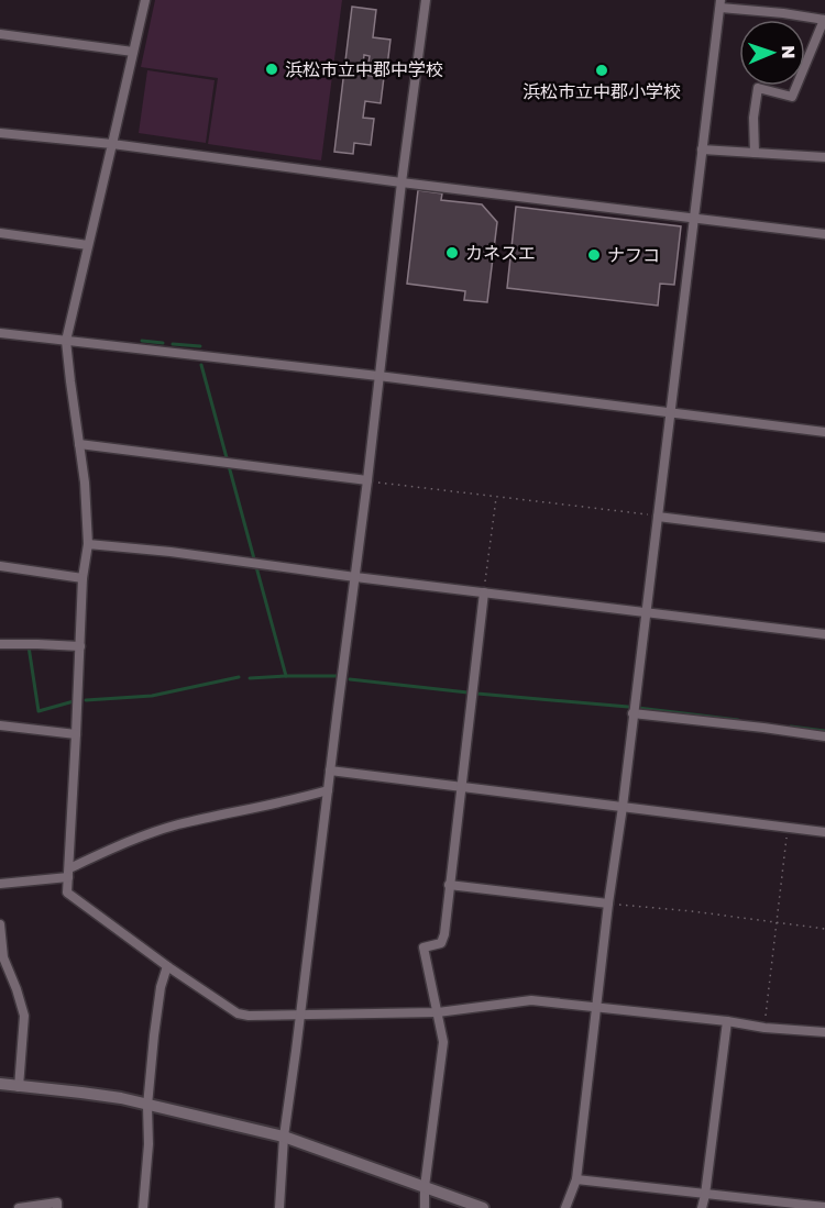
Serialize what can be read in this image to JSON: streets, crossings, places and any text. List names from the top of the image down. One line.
{"places":["浜松市立中郡中学校","浜松市立中郡小学校","カネスエ","ナフコ"],"north":"right"}
